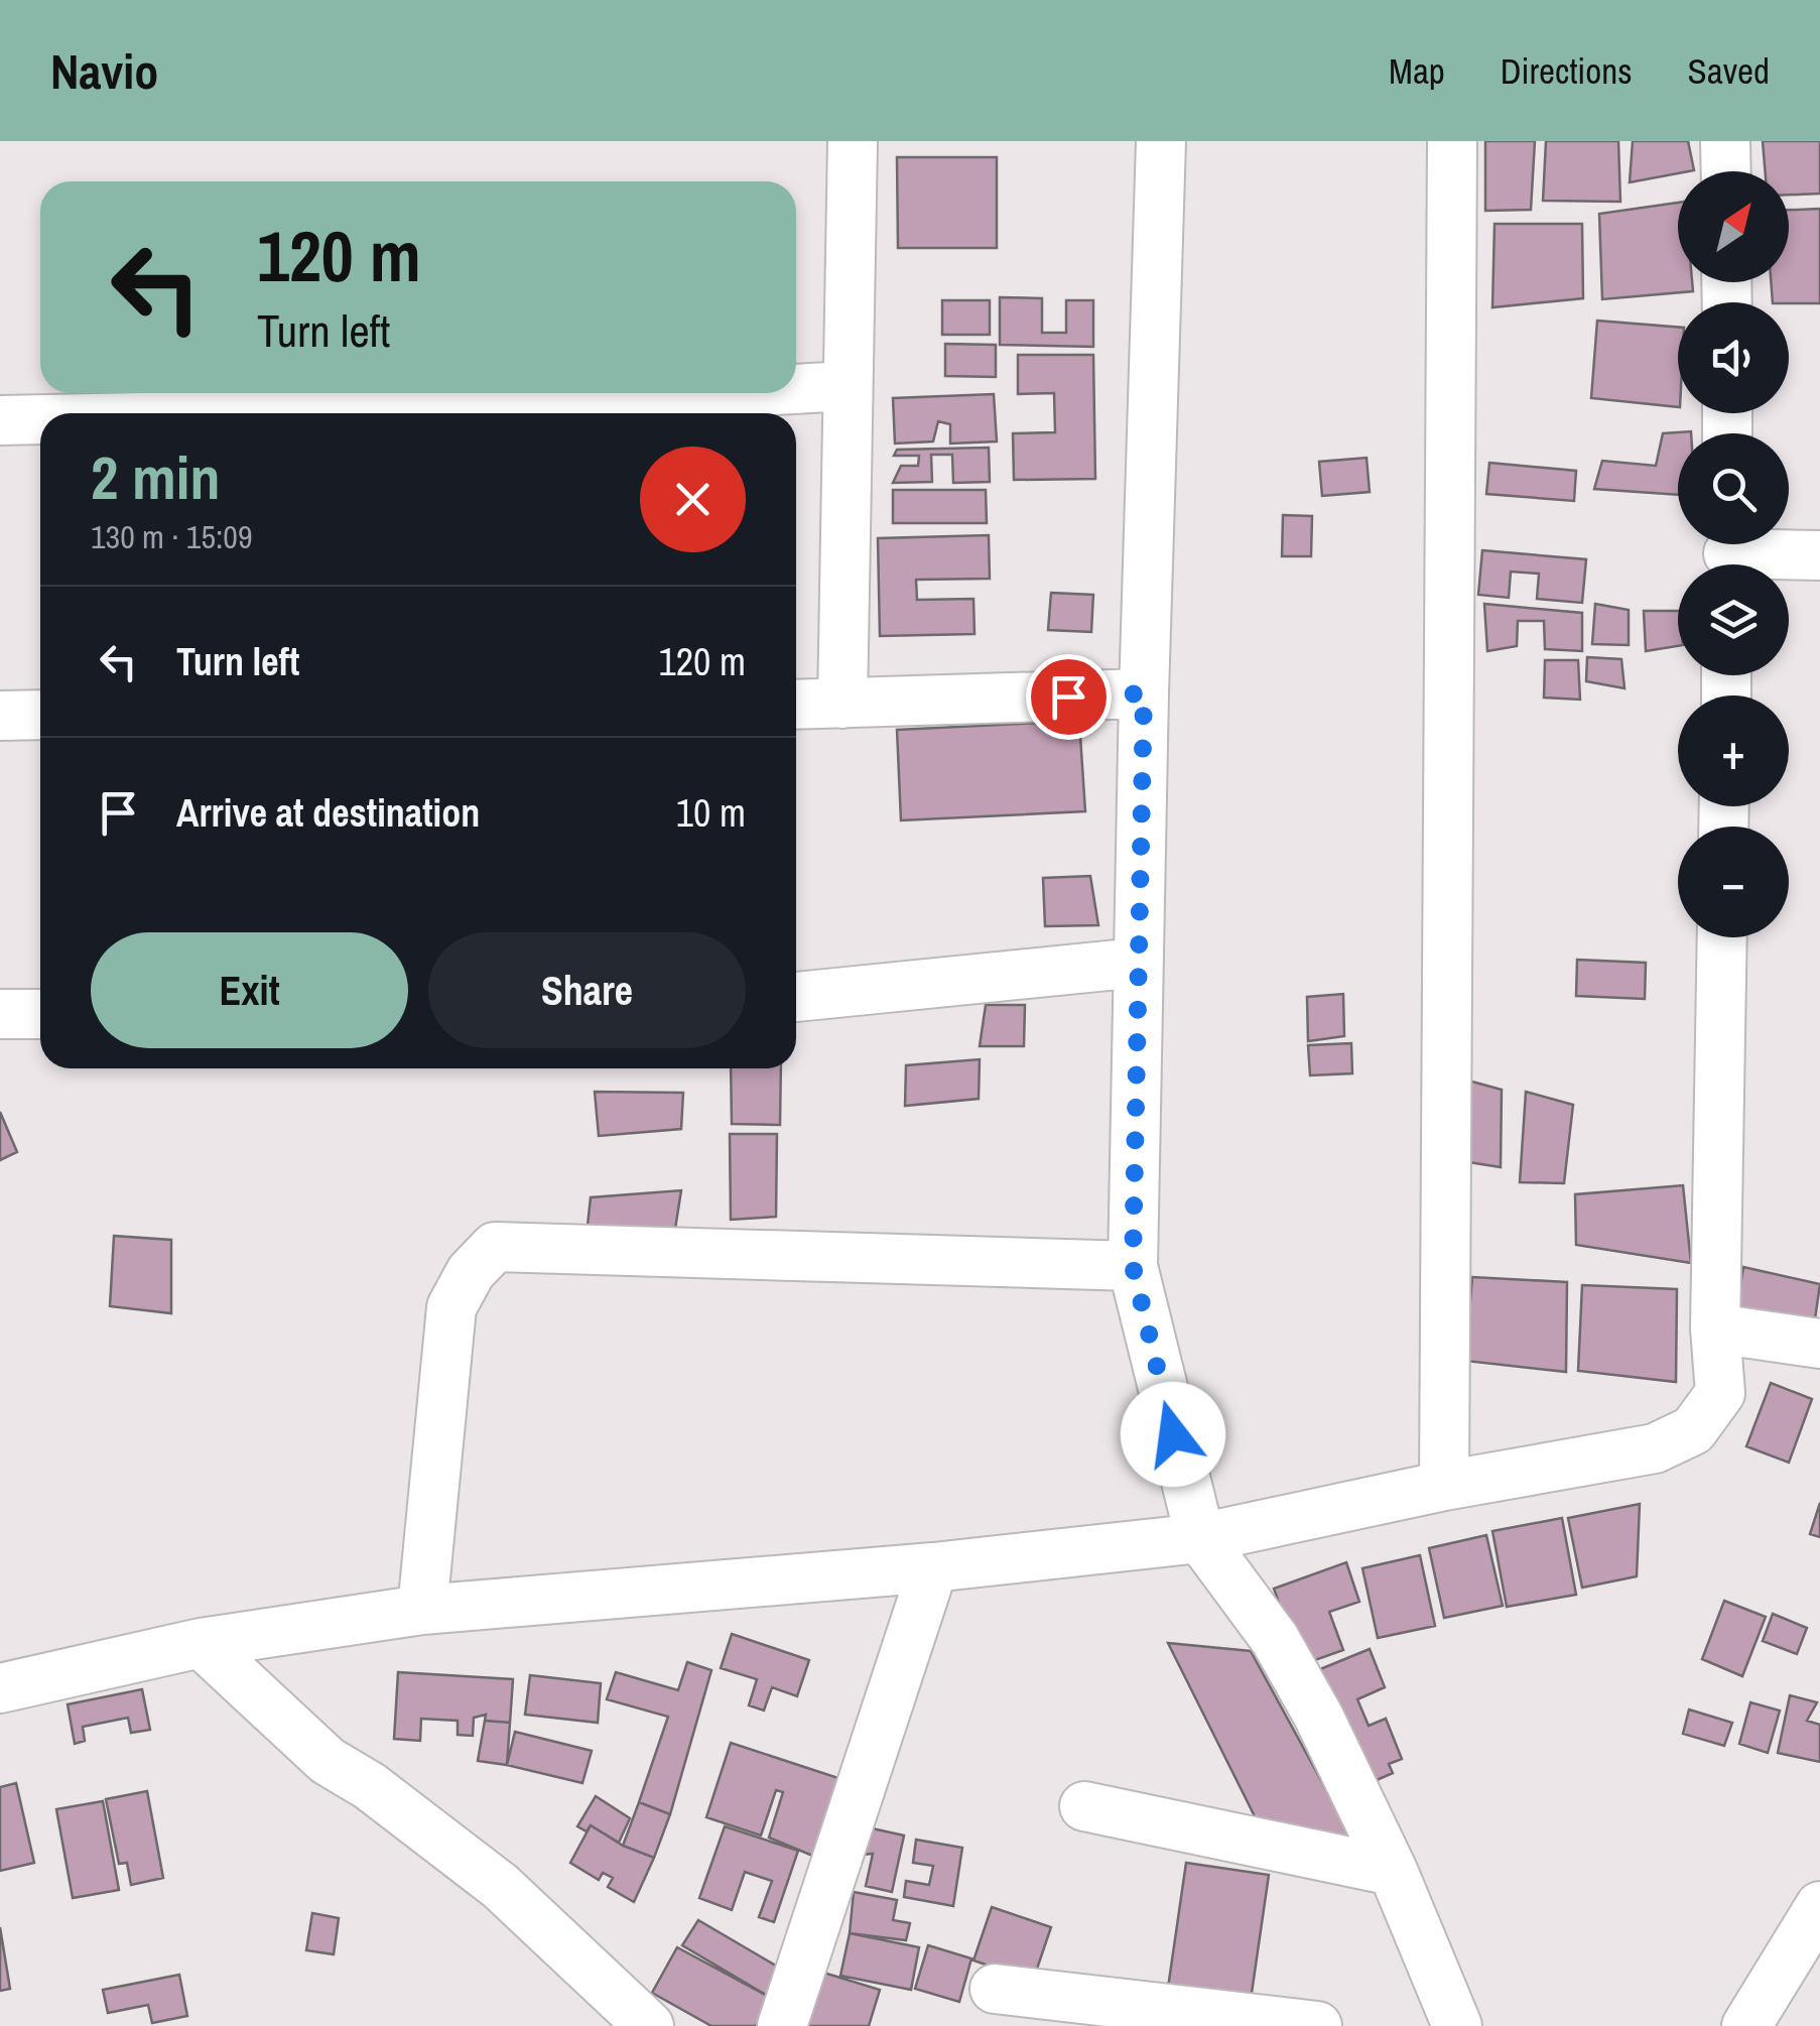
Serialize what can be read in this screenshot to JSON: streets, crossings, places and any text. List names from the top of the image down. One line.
{"north":"top right","page":{"header":"Navio","nav":["Map","Directions","Saved"],"map_buttons":["+","−"],"turn":["120 m","Turn left"],"heading":["2 min","130 m · 15:09"],"list":[{"name":"Turn left","value":"120 m"},{"name":"Arrive at destination","value":"10 m"}],"buttons":["Exit","Share"]}}
